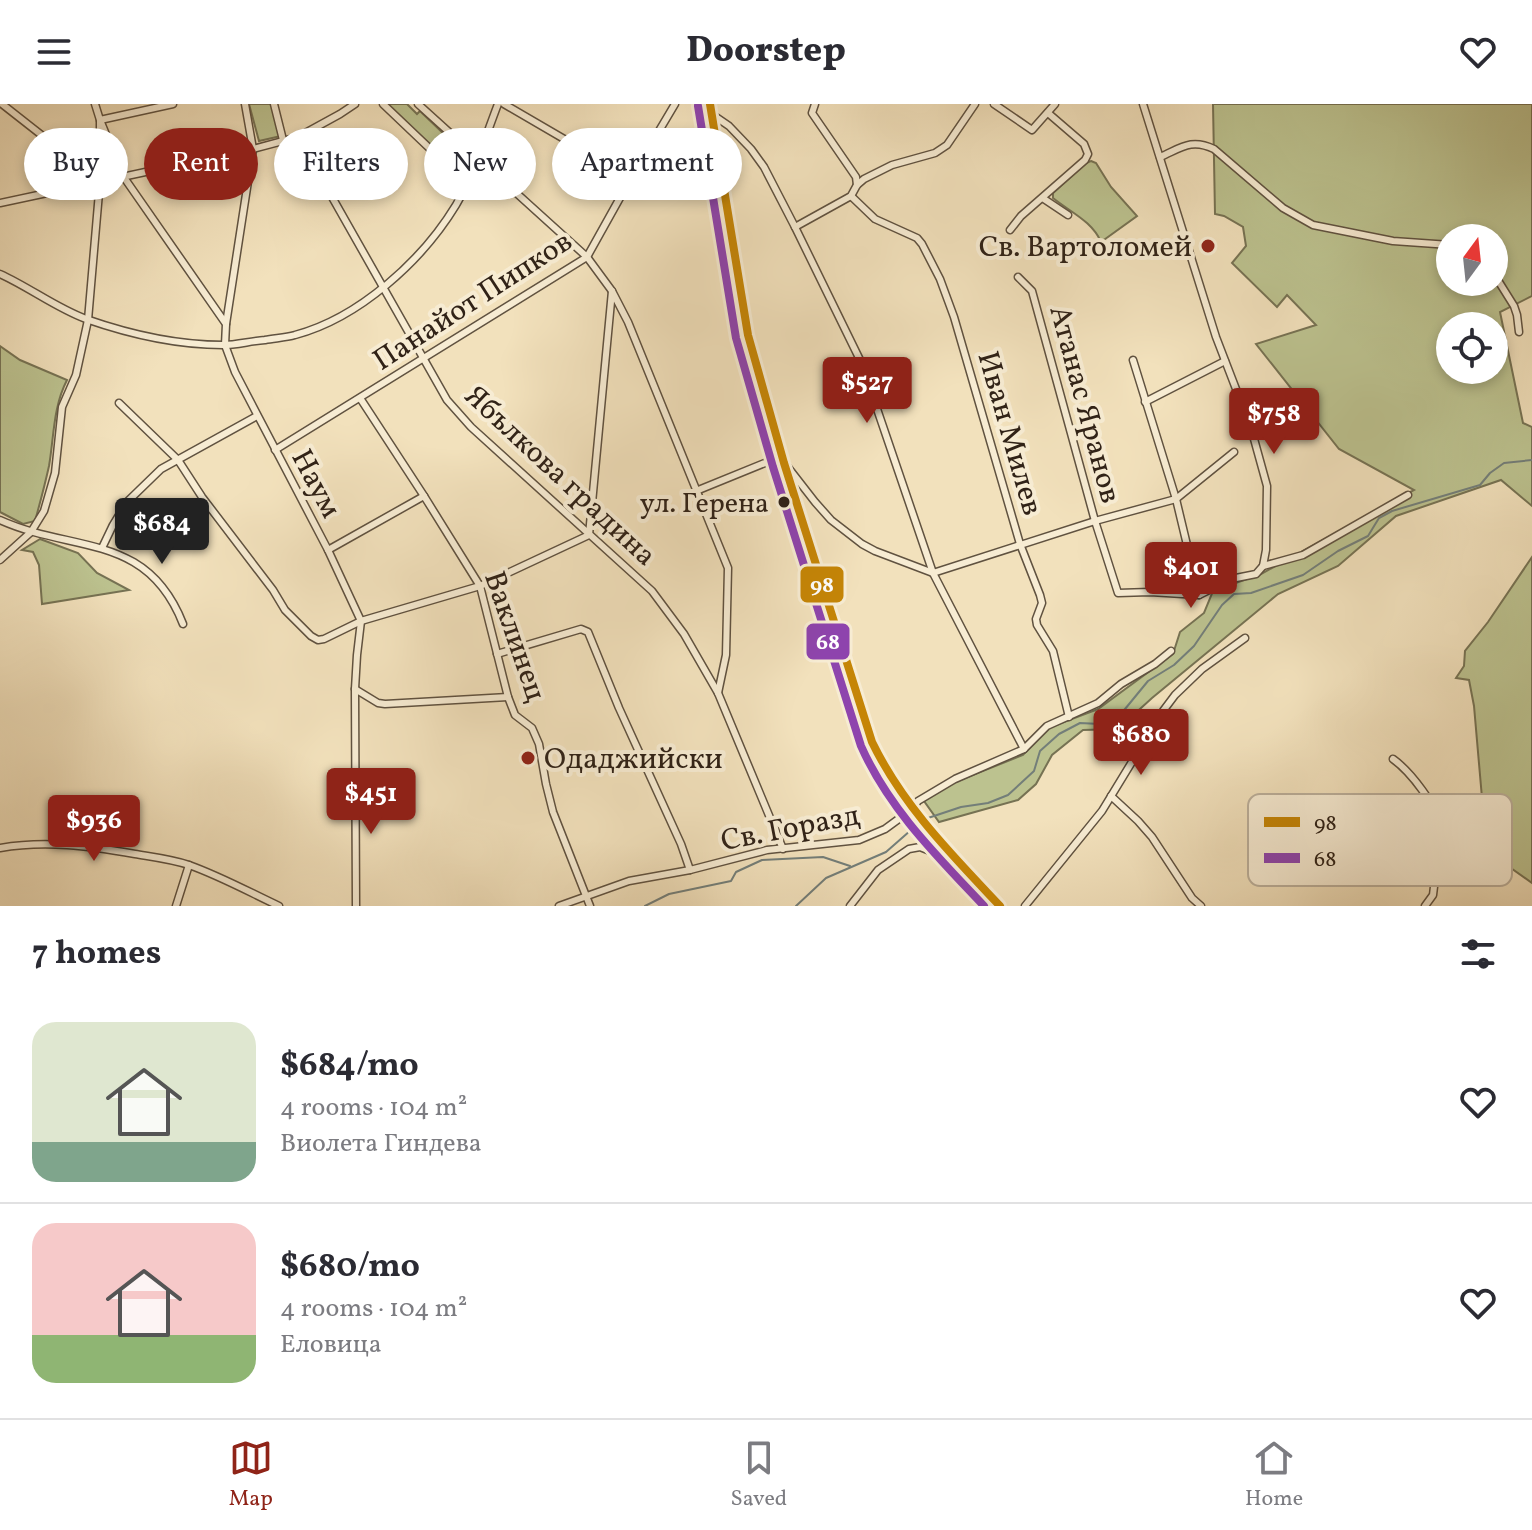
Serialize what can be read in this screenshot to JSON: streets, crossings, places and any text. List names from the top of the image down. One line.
{"streets":{"street":["Панайот Пипков","Атанас Яранов","Иван Милев","Ябълкова градина","Наум","Ваклинец","Св. Горазд"]},"crossings":[["Панайот Пипков","Ябълкова градина"],["Панайот Пипков","Наум"],["Панайот Пипков","Ваклинец"],["Иван Милев","Св. Горазд"],["Ябълкова градина","Св. Горазд"],["Ваклинец","Св. Горазд"]],"places":["Св. Вартоломей","ул. Герена","Одаджийски"],"lines":["transit line 98","transit line 68"],"legend":["98","68"],"north":"top","page":{"header":"Doorstep","chip":["Buy","Rent","Filters","New","Apartment"],"price":["$527","$758","$684","$401","$680","$451","$936"],"heading":"7 homes","list":[{"name":"$684/mo","note":"4 rooms · 104 m² · Виолета Гиндева"},{"name":"$680/mo","note":"4 rooms · 104 m² · Еловица"}],"tabs":["Map","Saved","Home"]}}
